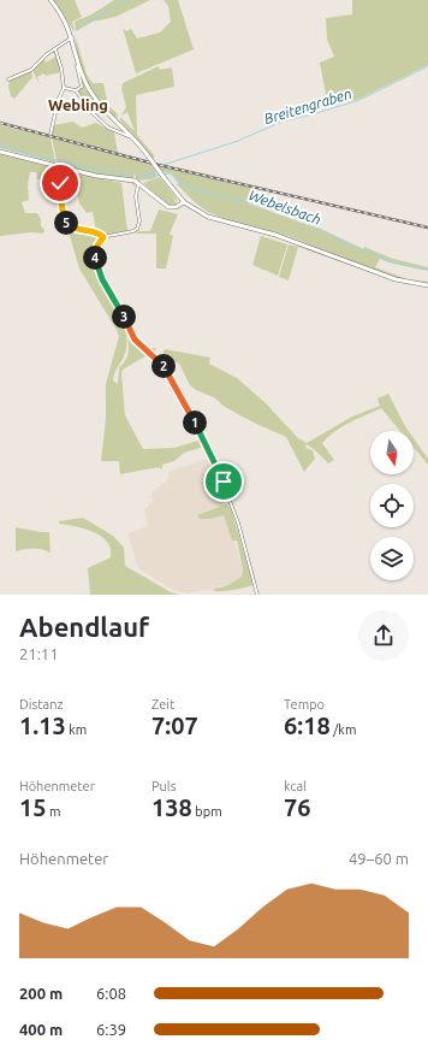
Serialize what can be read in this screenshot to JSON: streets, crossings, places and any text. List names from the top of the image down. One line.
{"districts":["Webling"],"water":["Breitengraben","Webelsbach"],"north":"bottom","page":{"pins":["5","4","3","2","1"],"heading":["Abendlauf","21:11"],"stats":[["Distanz","1.13 km"],["Zeit","7:07"],["Tempo","6:18 /km"],["Höhenmeter","15 m"],["Puls","138 bpm"],["kcal","76"]],"chart":["Höhenmeter","49–60 m"],"list":[{"name":"200 m","note":"6:08"},{"name":"400 m","note":"6:39"}]}}
